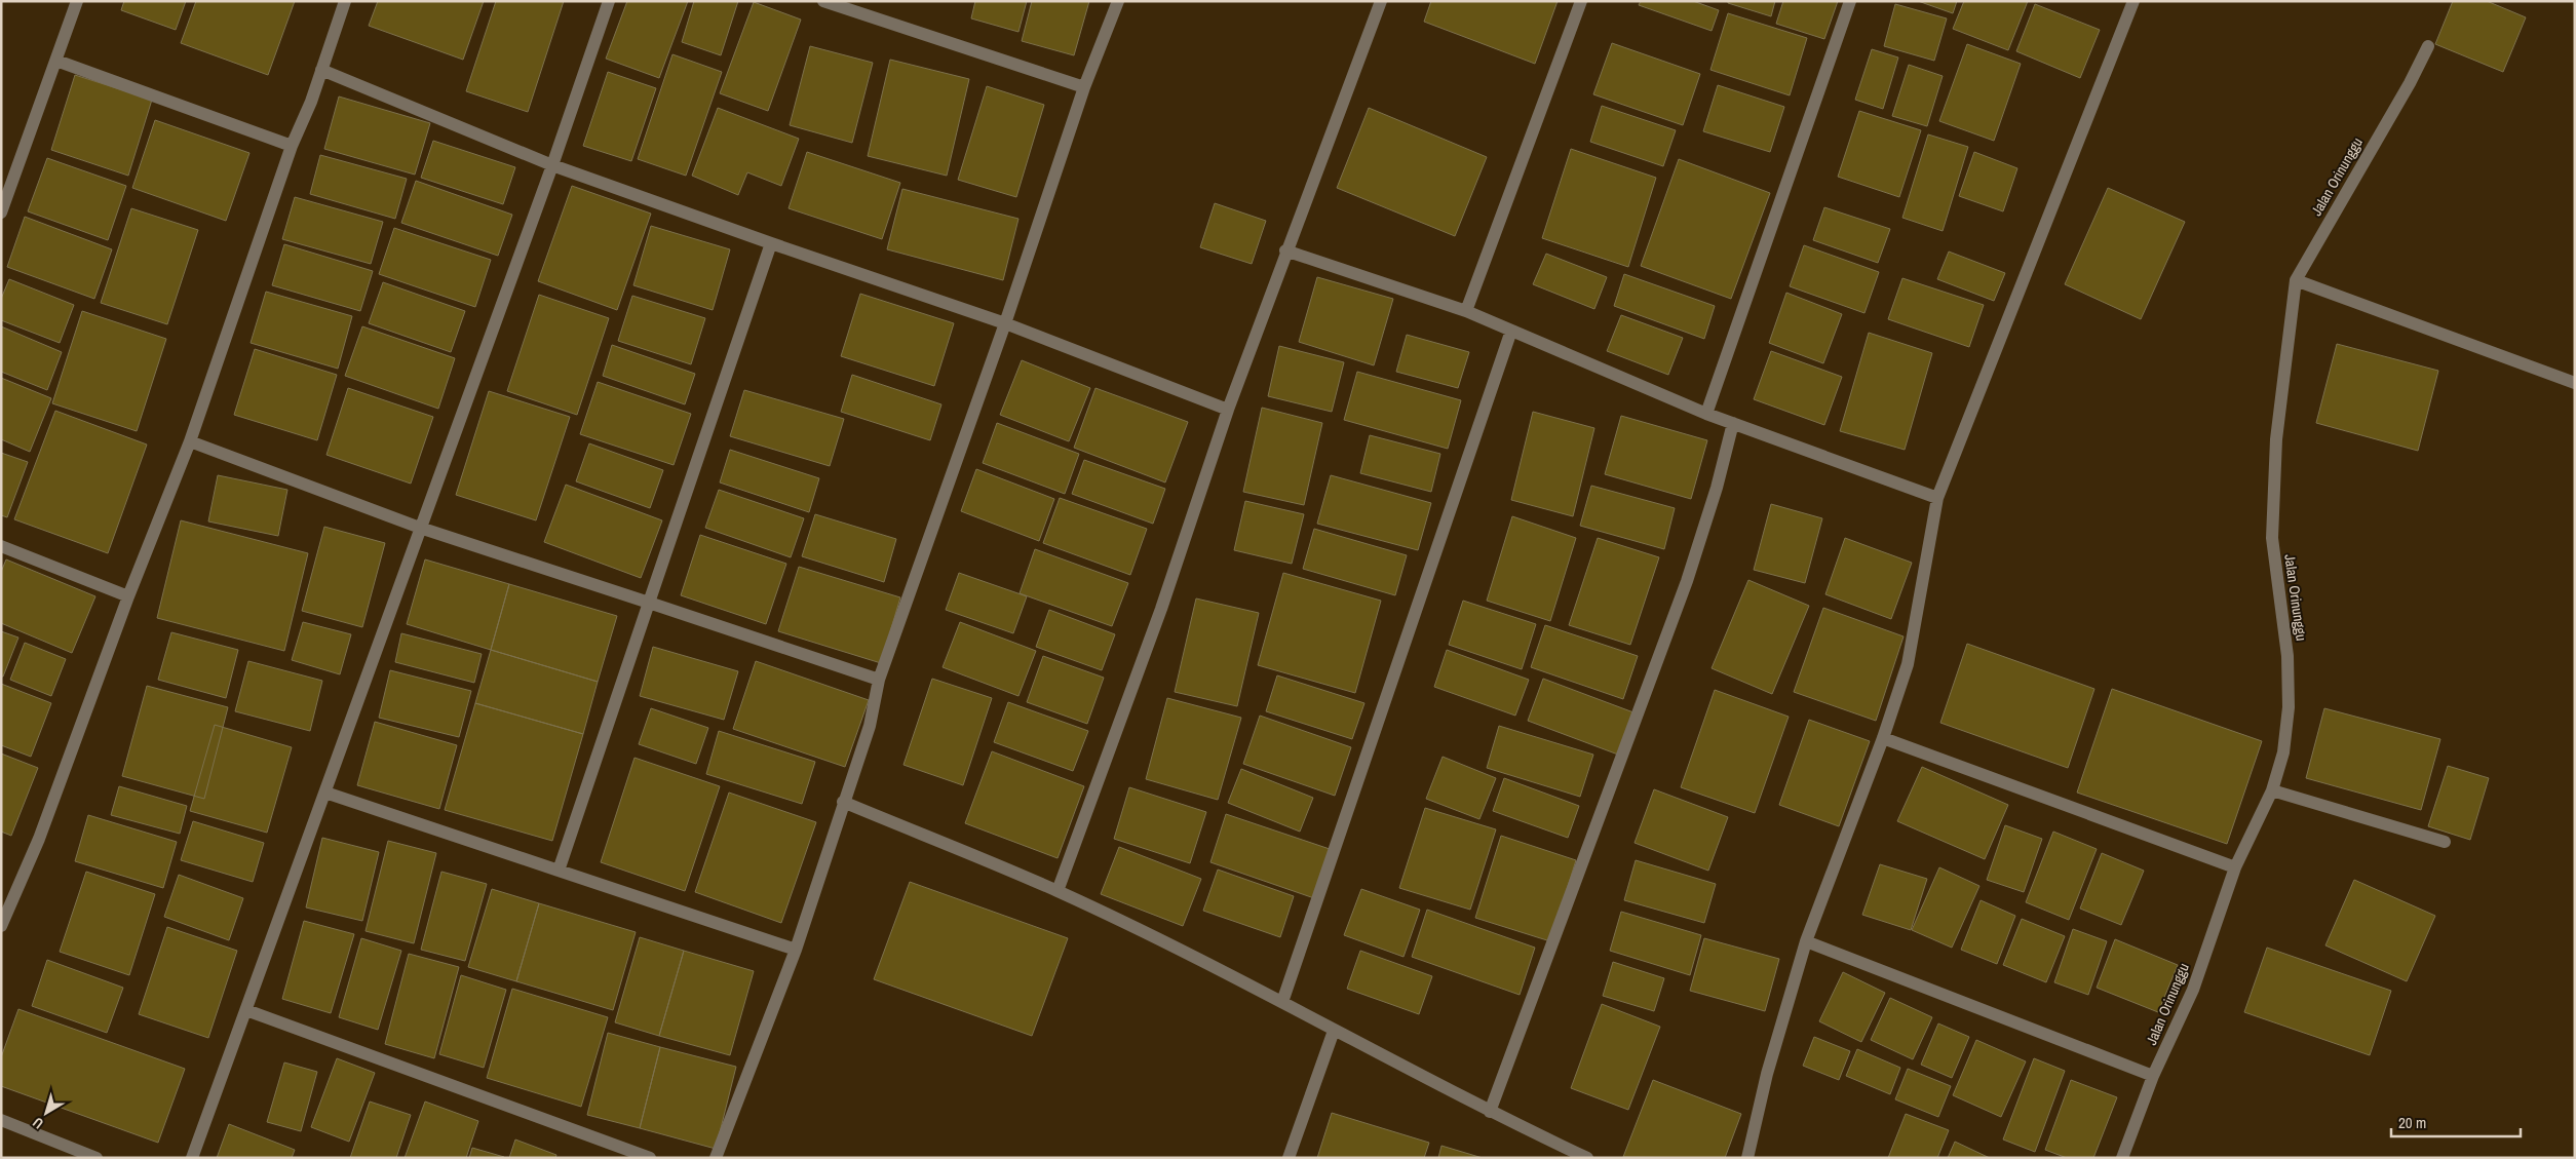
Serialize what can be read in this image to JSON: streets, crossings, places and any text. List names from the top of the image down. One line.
{"streets":{"street":["Jalan Orinunggu"]},"scale_bar":"20 m","north":"bottom left"}
